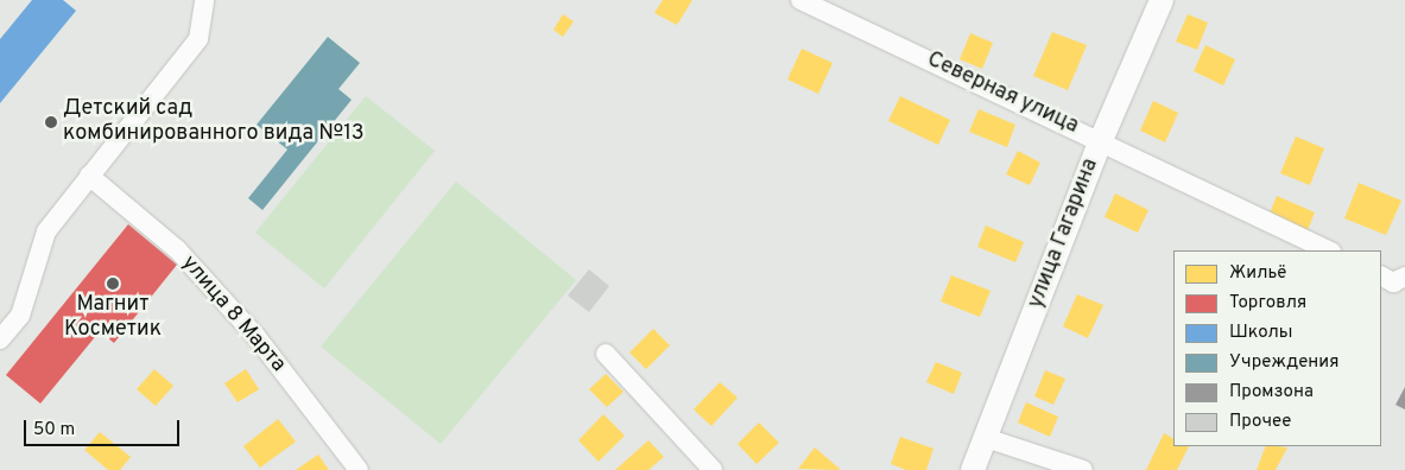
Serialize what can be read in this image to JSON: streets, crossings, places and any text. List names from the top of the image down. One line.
{"streets":{"street":["Северная улица","улица Гагарина","улица 8 Марта"]},"crossings":[["Северная улица","улица Гагарина"]],"places":["Детский сад комбинированного вида №13","Магнит Косметик"],"legend":["Жильё","Торговля","Школы","Учреждения","Промзона","Прочее"],"scale_bar":"50 m"}
